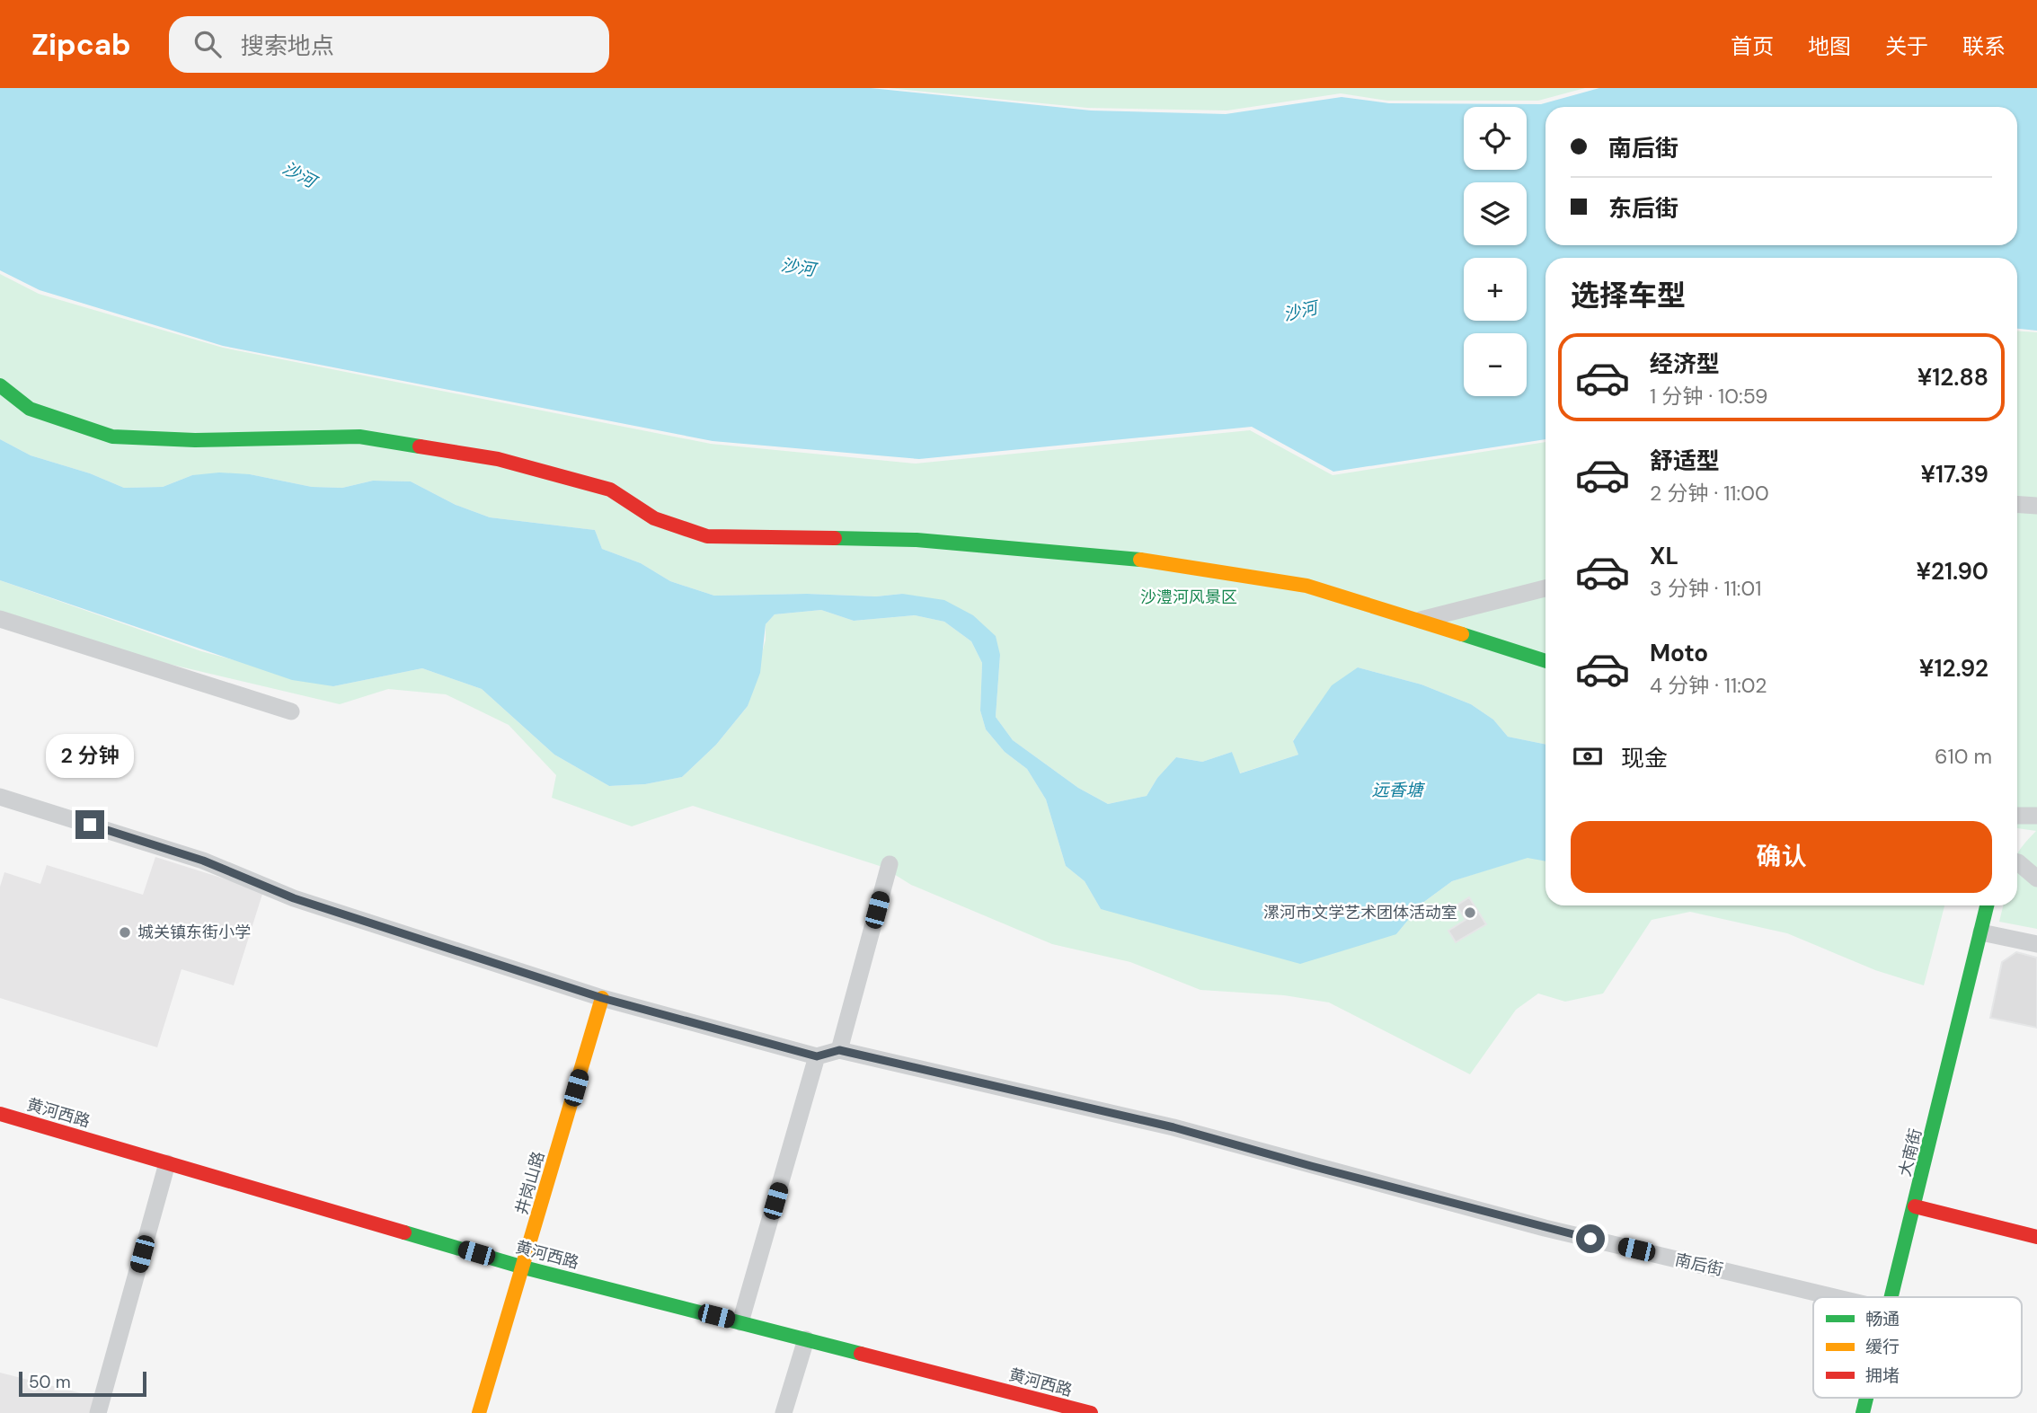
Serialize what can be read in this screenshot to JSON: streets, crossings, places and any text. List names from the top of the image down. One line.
{"streets":{"street":["黄河西路","大南街","井岗山路","南后街"]},"crossings":[["黄河西路","井岗山路"]],"water":["沙河","远香塘"],"parks":["沙澧河风景区"],"places":["漯河市文学艺术团体活动室","城关镇东街小学"],"legend":["畅通","缓行","拥堵"],"scale_bar":"50 m","page":{"header":"Zipcab","search":"搜索地点","nav":["首页","地图","关于","联系"],"map_buttons":["+","−"],"banner":["南后街","东后街"],"heading":"选择车型","list":[{"name":"经济型","note":"1 分钟 · 10:59","value":"¥12.88"},{"name":"舒适型","note":"2 分钟 · 11:00","value":"¥17.39"},{"name":"XL","note":"3 分钟 · 11:01","value":"¥21.90"},{"name":"Moto","note":"4 分钟 · 11:02","value":"¥12.92"}],"pay":["现金","610 m"],"bubble":"2 分钟","buttons":"确认","scale":"50 m"}}
